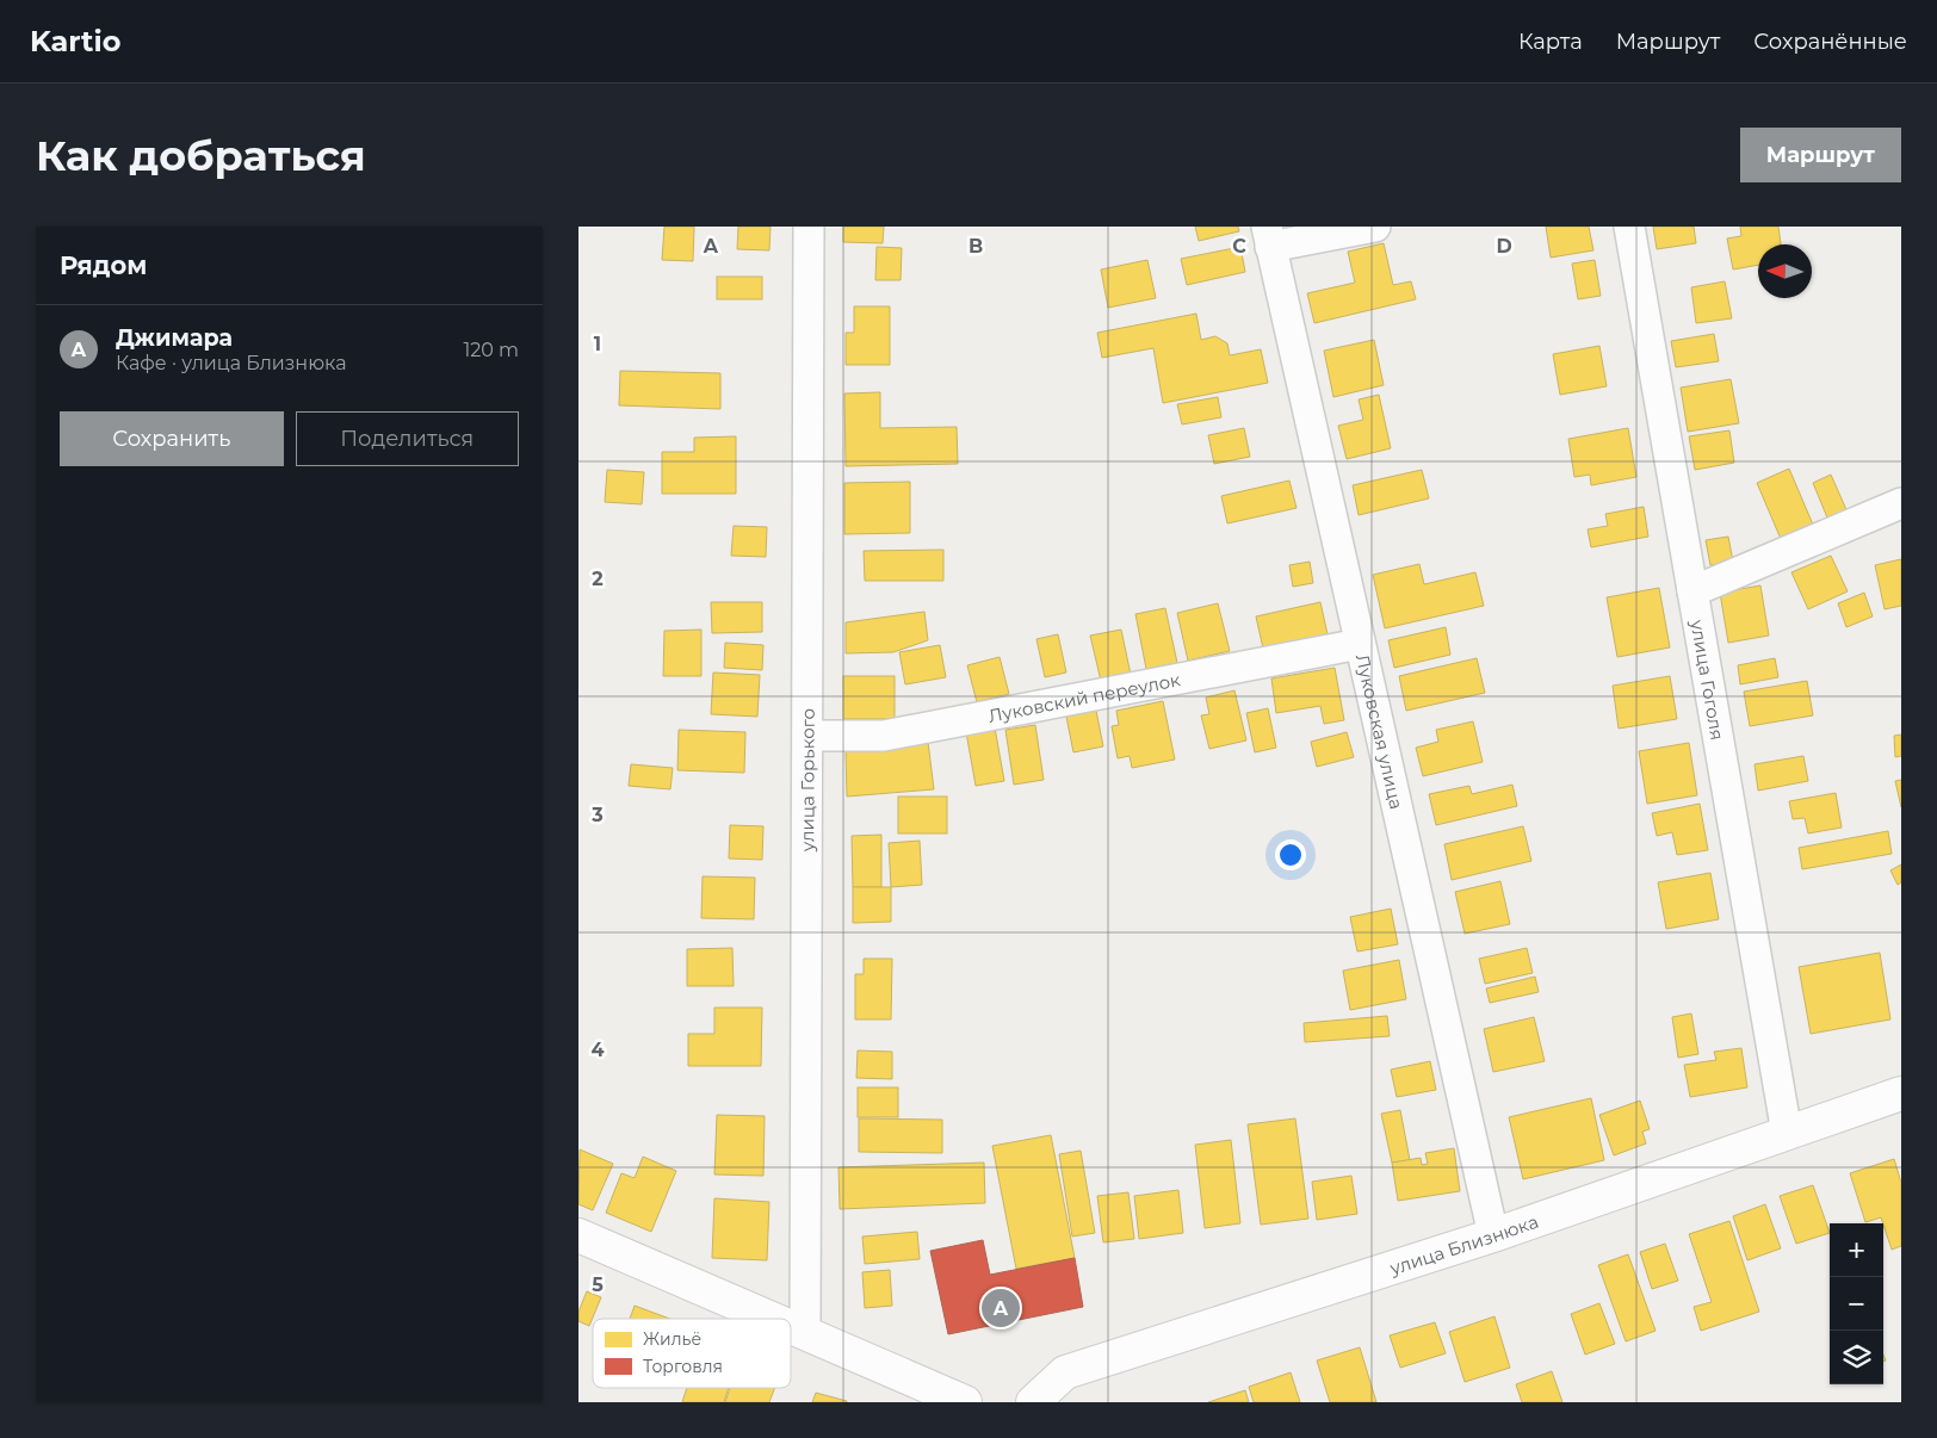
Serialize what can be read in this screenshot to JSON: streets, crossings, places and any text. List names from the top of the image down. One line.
{"streets":{"street":["улица Гоголя","Луковский переулок","Луковская улица","улица Горького","улица Близнюка"]},"crossings":[["улица Гоголя","улица Близнюка"],["Луковский переулок","Луковская улица"],["Луковский переулок","улица Горького"],["Луковская улица","улица Близнюка"]],"legend":["Жильё","Торговля"],"north":"left","page":{"header":"Kartio","nav":["Карта","Маршрут","Сохранённые"],"buttons":["Маршрут",["Сохранить","Поделиться"]],"title":"Как добраться","heading":"Рядом","list":[{"mark":"A","name":"Джимара","note":"Кафе · улица Близнюка","value":"120 m"}],"map_buttons":["+","−"],"pins":"A"},"grid":{"columns":["A","B","C","D"],"rows":["1","2","3","4","5"]}}
